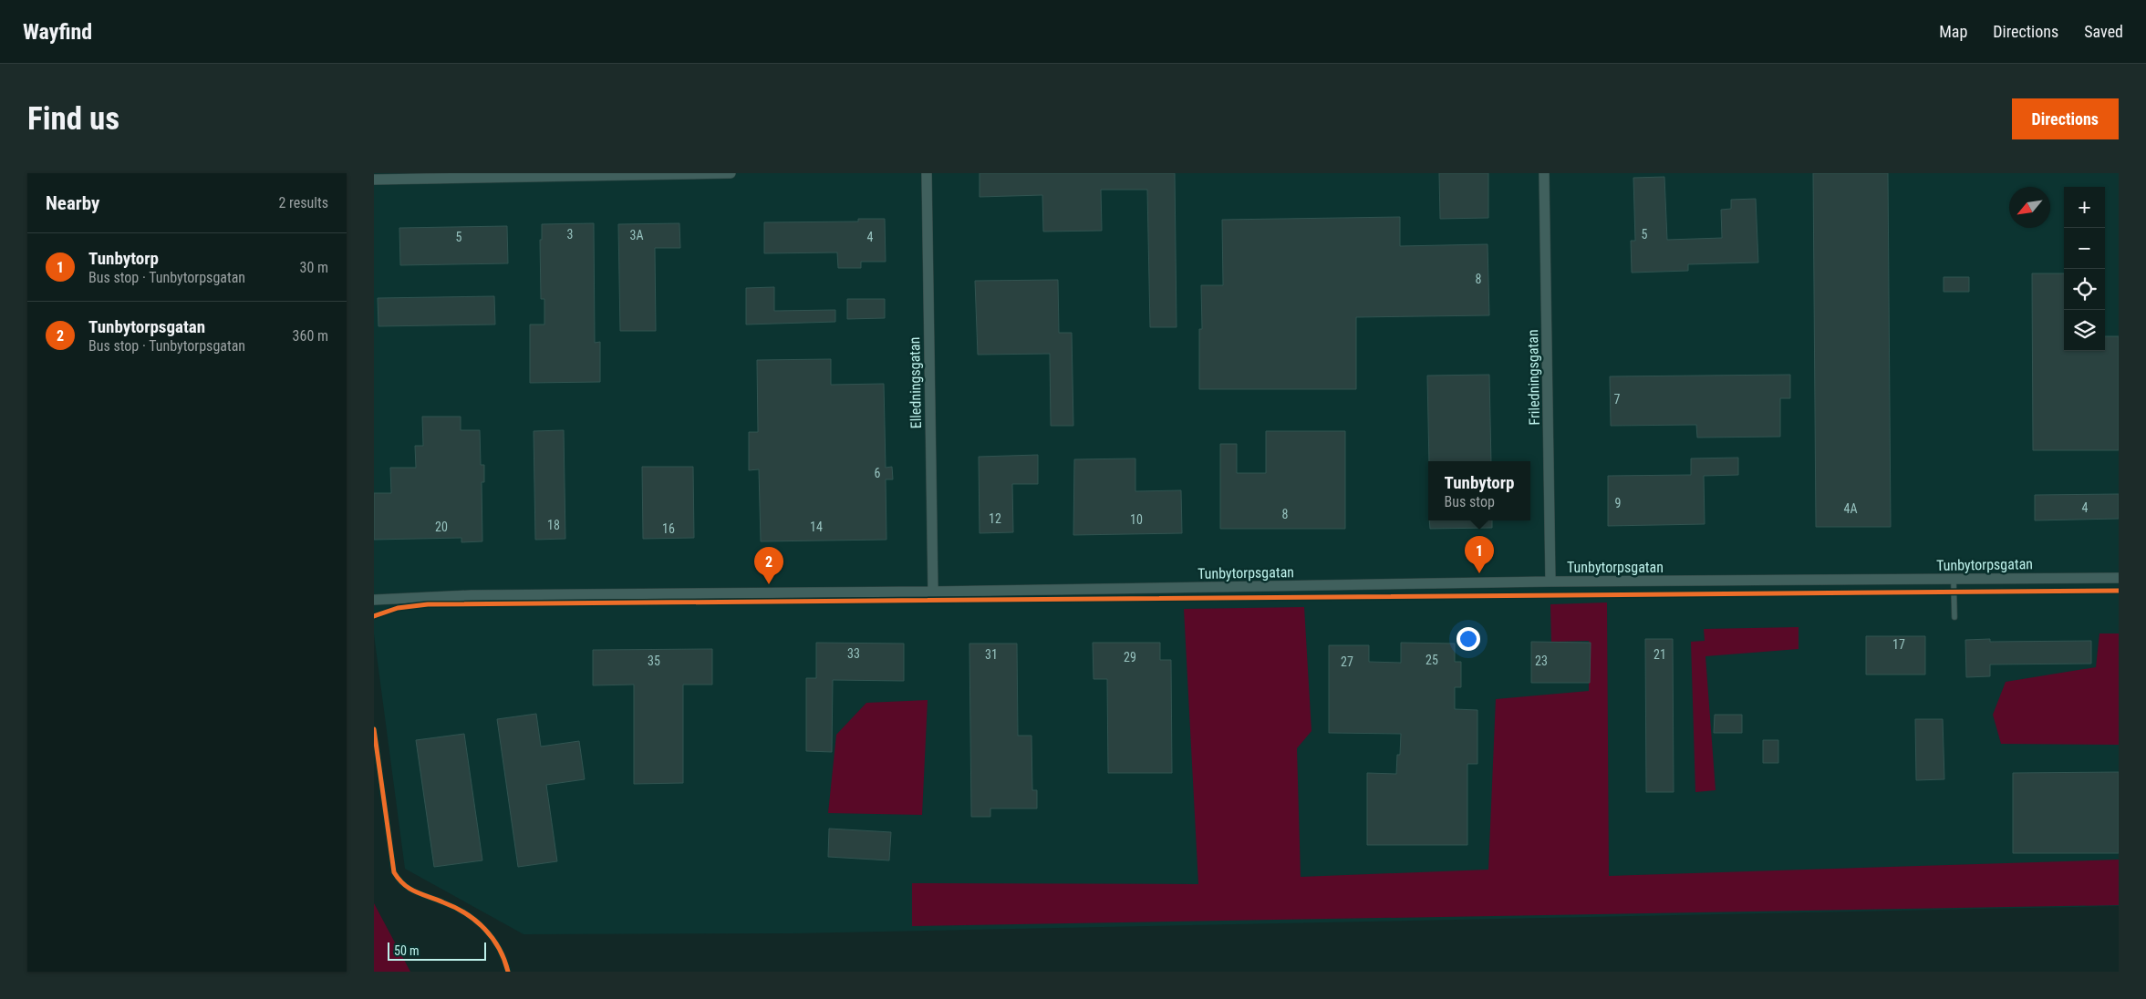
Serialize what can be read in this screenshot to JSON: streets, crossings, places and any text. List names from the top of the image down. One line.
{"streets":{"street":["Friledningsgatan","Elledningsgatan","Tunbytorpsgatan"]},"crossings":[["Friledningsgatan","Tunbytorpsgatan"],["Elledningsgatan","Tunbytorpsgatan"]],"house_numbers":["3","5","3A","5","4","8","7","6","9","4","4A","8","12","10","18","20","14","16","17","33","31","21","29","25","35","23","27"],"scale_bar":"50 m","north":"bottom left","page":{"header":"Wayfind","nav":["Map","Directions","Saved"],"buttons":"Directions","title":"Find us","heading":["Nearby","2 results"],"map_buttons":["+","−"],"list":[{"mark":"1","name":"Tunbytorp","note":"Bus stop · Tunbytorpsgatan","value":"30 m"},{"mark":"2","name":"Tunbytorpsgatan","note":"Bus stop · Tunbytorpsgatan","value":"360 m"}],"popup":["Tunbytorp","Bus stop"],"pins":["1","2"],"scale":"50 m"}}
